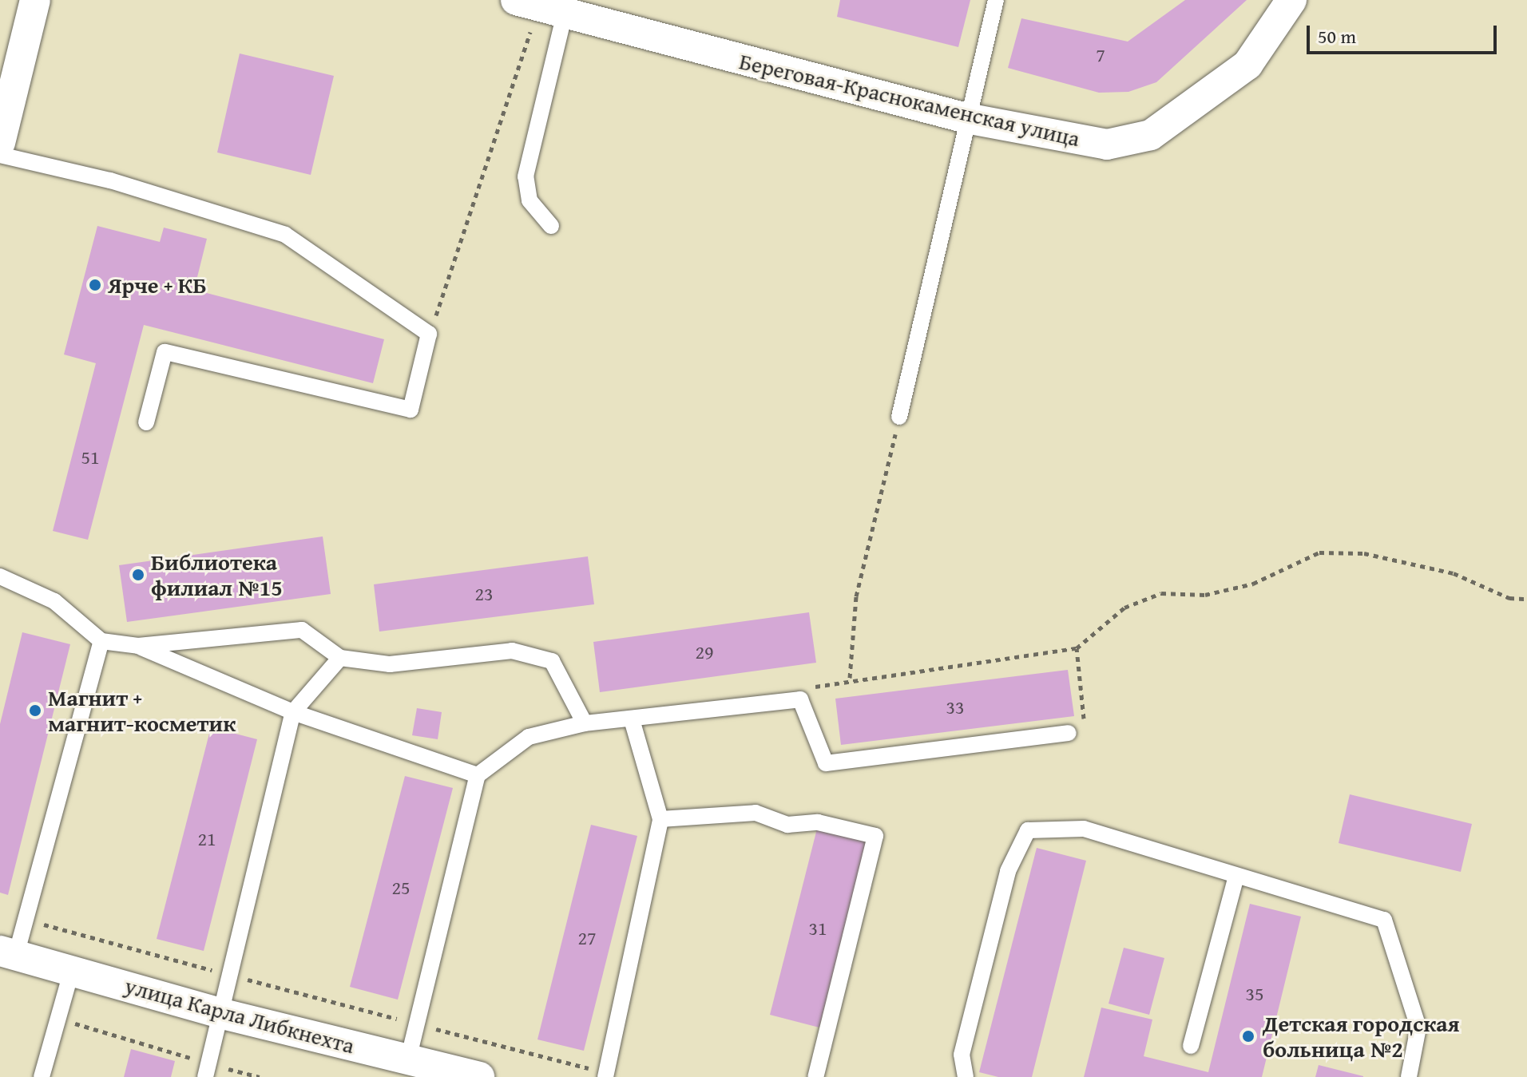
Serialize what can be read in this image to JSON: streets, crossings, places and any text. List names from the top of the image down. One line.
{"streets":{"street":["Береговая-Краснокаменская улица","улица Карла Либкнехта"]},"places":["Ярче + КБ","Библиотека филиал №15","Магнит + магнит-косметик","Детская городская больница №2"],"house_numbers":["7","51","23","29","33","21","25","31","27","35"],"scale_bar":"50 m"}
